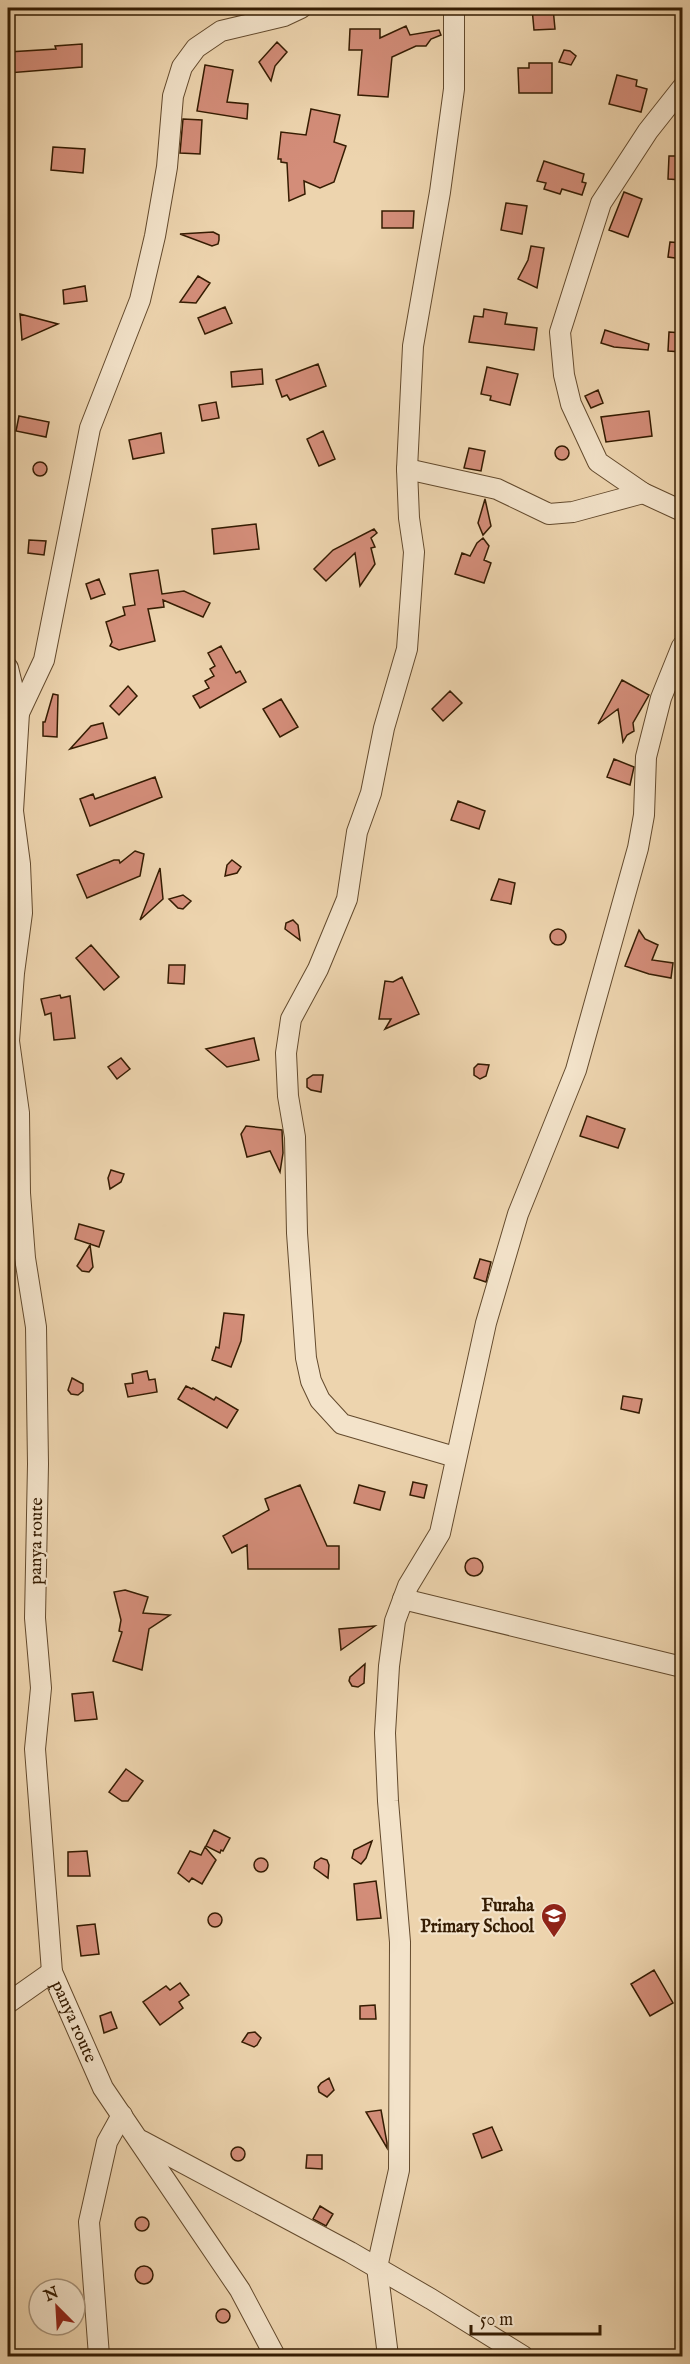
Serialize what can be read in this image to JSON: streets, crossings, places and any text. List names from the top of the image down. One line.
{"streets":{"street":["panya route"]},"places":{"school or university":["Furaha Primary School"]},"scale_bar":"50 m","north":"top left"}
